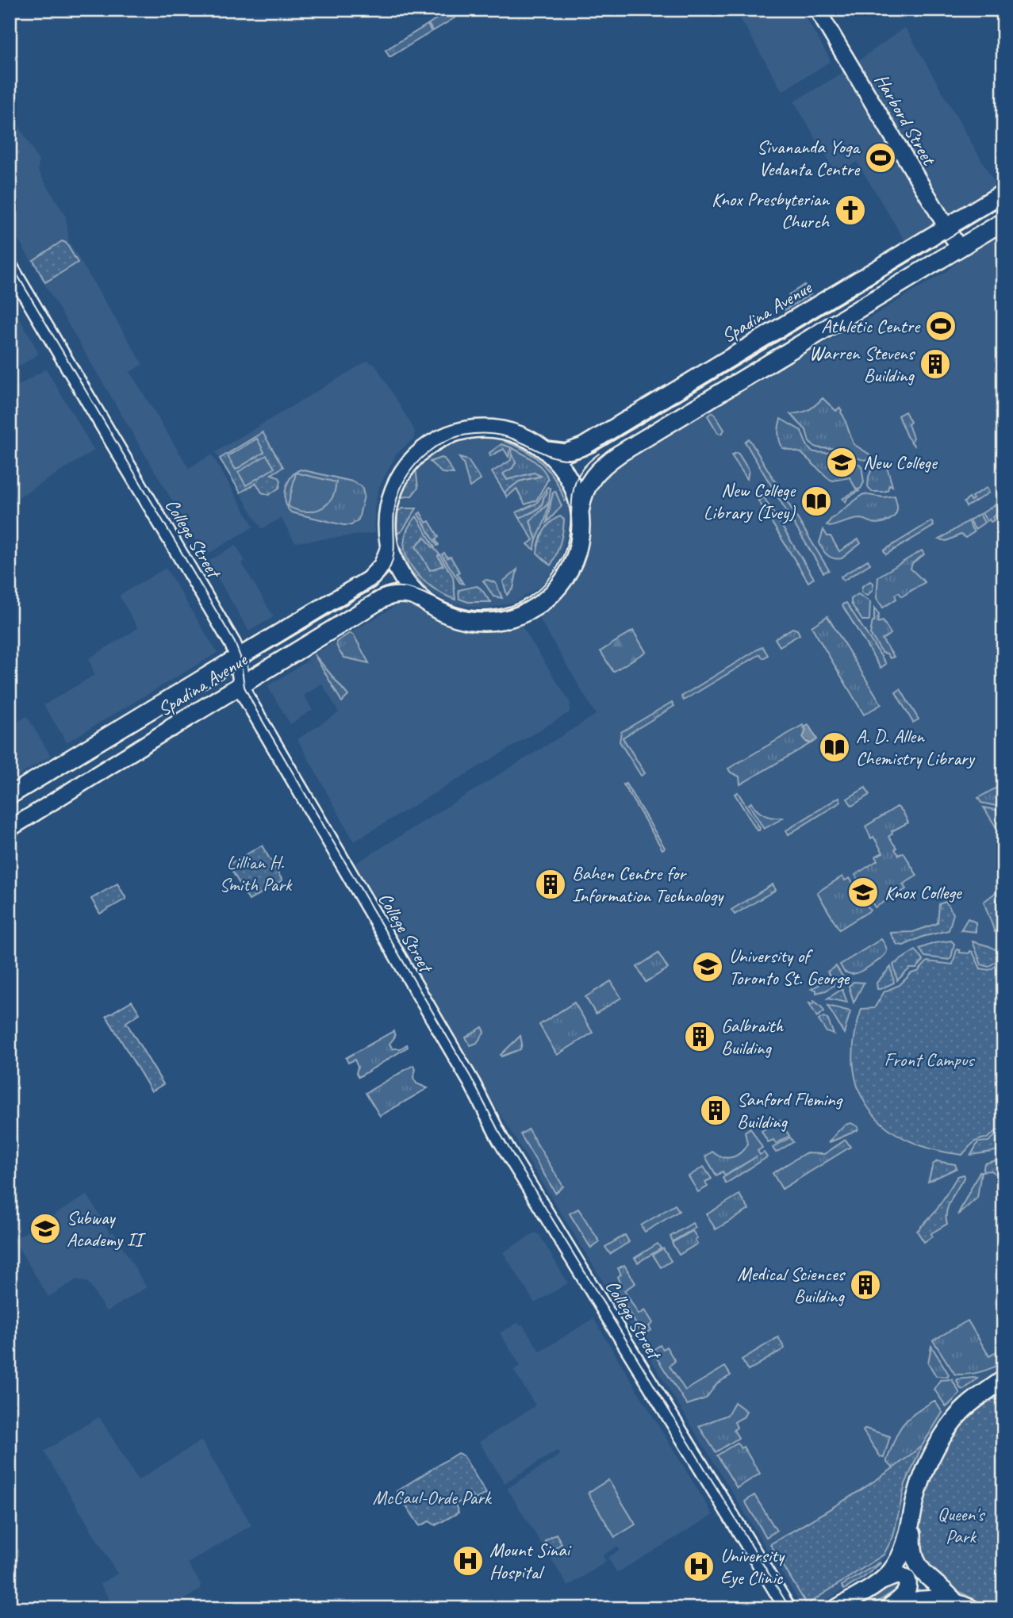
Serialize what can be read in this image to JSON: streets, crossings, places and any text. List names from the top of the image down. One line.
{"streets":{"main road":["Harbord Street","Spadina Avenue","College Street"]},"crossings":[["Harbord Street","Spadina Avenue"],["Spadina Avenue","College Street"]],"parks":["Lillian H. Smith Park","Front Campus","McCaul-Orde Park","Queen's Park"],"places":{"sports":["Sivananda Yoga Vedanta Centre","Athletic Centre"],"church":["Knox Presbyterian Church"],"building":["Warren Stevens Building","Bahen Centre for Information Technology","Galbraith Building","Sanford Fleming Building","Medical Sciences Building"],"school or university":["New College","Knox College","University of Toronto St. George","Subway Academy II"],"library":["New College Library (Ivey)","A. D. Allen Chemistry Library"],"hospital":["Mount Sinai Hospital","University Eye Clinic"]}}
